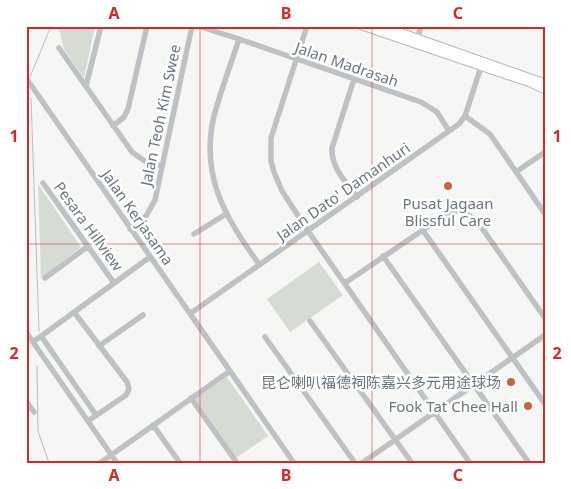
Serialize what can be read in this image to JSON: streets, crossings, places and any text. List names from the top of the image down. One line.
{"streets":{"street":["Jalan Madrasah","Jalan Teoh Kim Swee","Jalan Dato' Damanhuri","Jalan Kerjasama","Pesara Hillview"]},"crossings":[["Jalan Madrasah","Jalan Dato' Damanhuri"],["Jalan Teoh Kim Swee","Jalan Kerjasama"],["Jalan Dato' Damanhuri","Jalan Kerjasama"]],"places":["Pusat Jagaan Blissful Care","昆仑喇叭福德祠陈嘉兴多元用途球场","Fook Tat Chee Hall"],"grid":{"columns":["A","B","C"],"rows":["1","2"]}}
